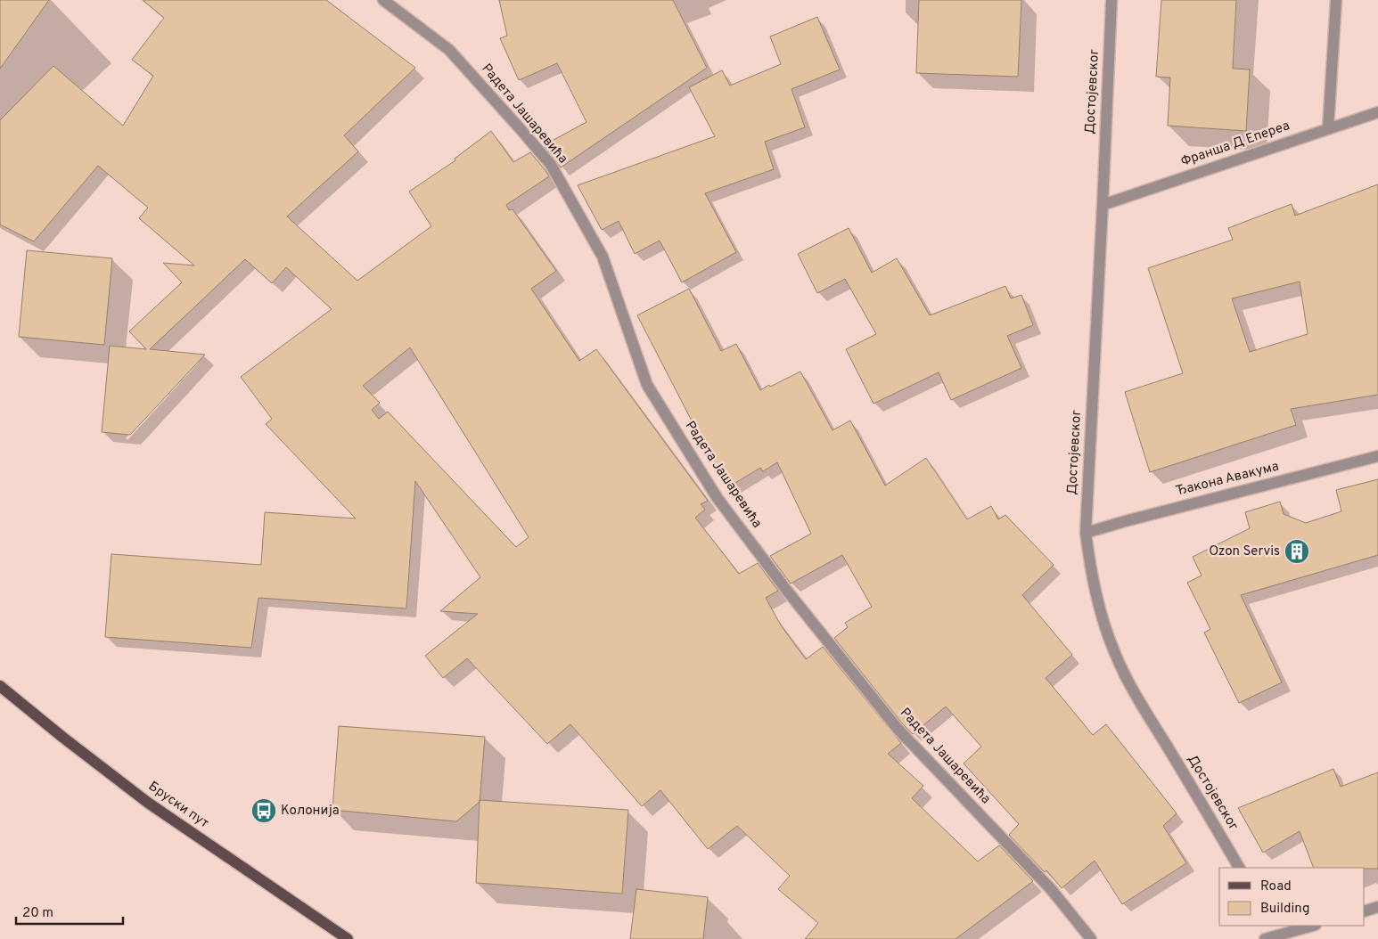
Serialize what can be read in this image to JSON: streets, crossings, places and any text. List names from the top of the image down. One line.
{"streets":{"main road":["Бруски пут"],"street":["Достојевског","Радета Јашаревића","Франша Д Епереа","Ђакона Авакума"]},"crossings":[["Достојевског","Франша Д Епереа"],["Достојевског","Ђакона Авакума"]],"places":{"building":["Ozon Servis"],"bus stop":["Колонија"]},"legend":["Road","Building"],"scale_bar":"20 m"}
